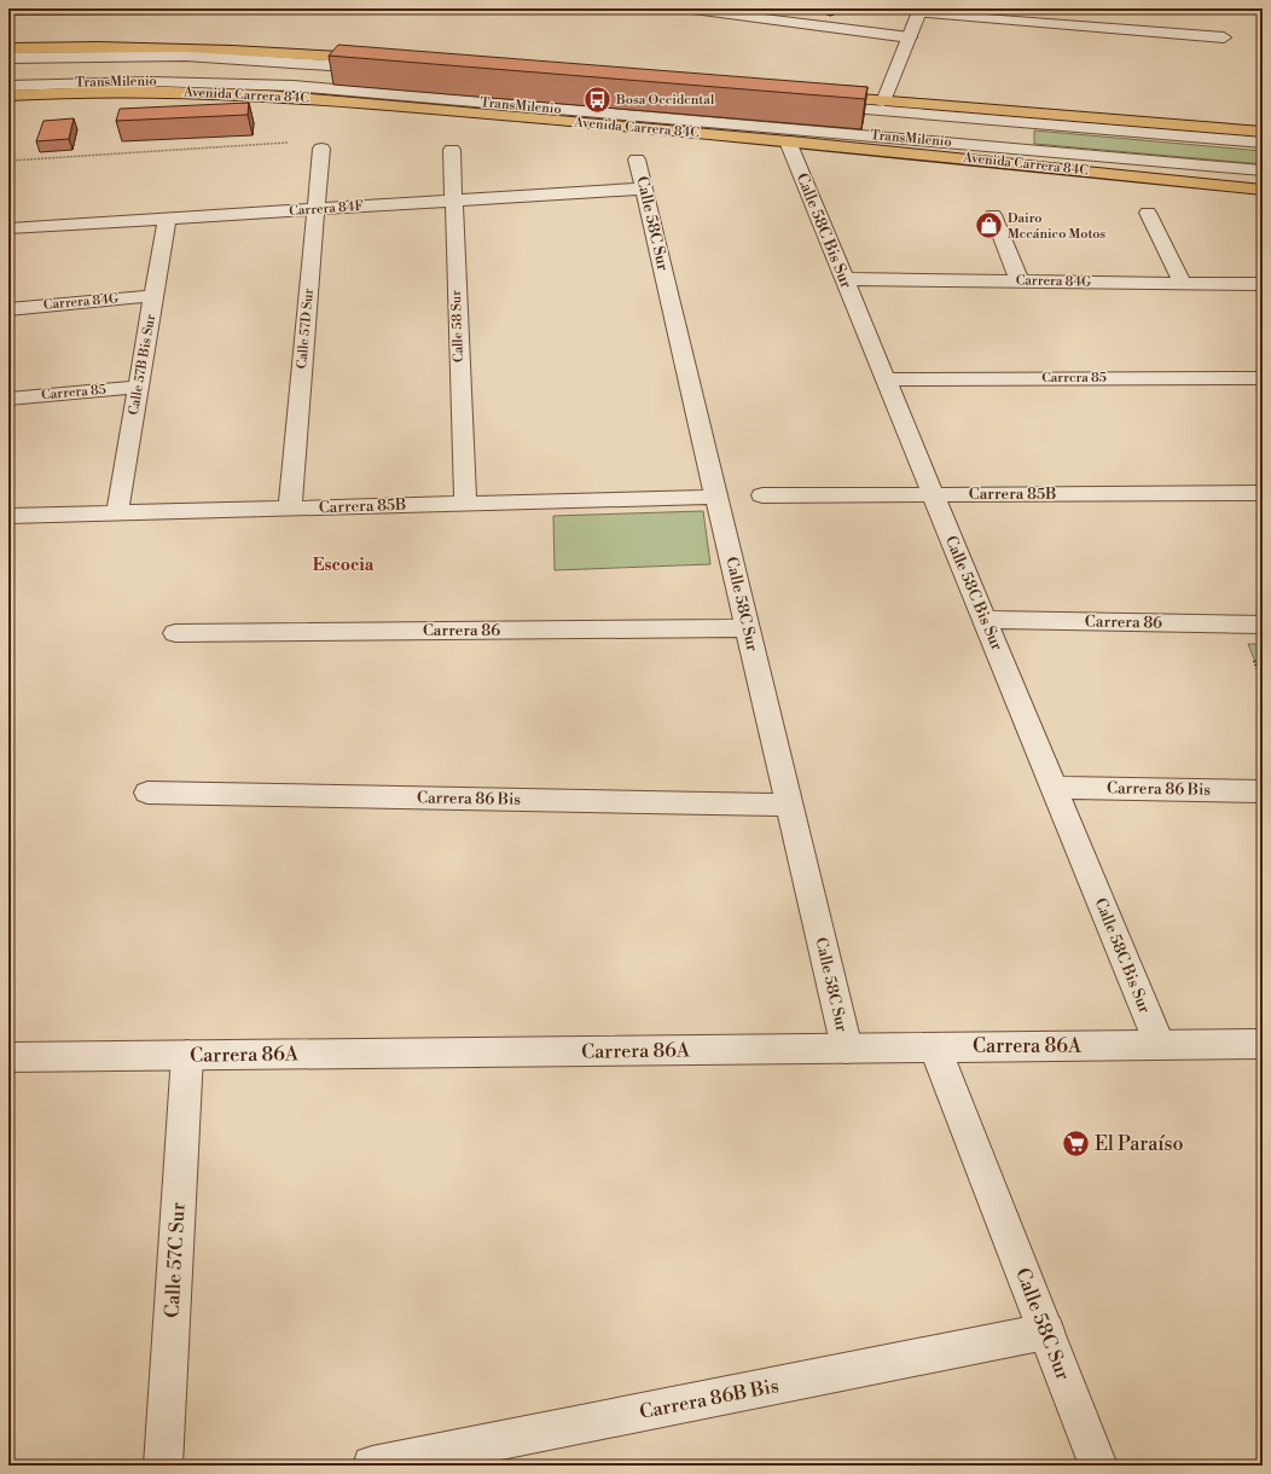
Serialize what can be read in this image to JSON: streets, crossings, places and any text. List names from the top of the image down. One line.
{"streets":{"main road":["Avenida Carrera 84C"],"street":["TransMilenio","Carrera 84F","Calle 58C Sur","Calle 58C Bis Sur","Carrera 84G","Calle 58 Sur","Calle 57D Sur","Calle 57B Bis Sur","Carrera 85","Carrera 85B","Carrera 86","Carrera 86 Bis","Carrera 86A","Calle 57C Sur","Carrera 86B Bis"]},"crossings":[["Avenida Carrera 84C","Calle 58C Bis Sur"],["Carrera 84F","Calle 58C Sur"],["Carrera 84F","Calle 58 Sur"],["Carrera 84F","Calle 57D Sur"],["Carrera 84F","Calle 57B Bis Sur"],["Calle 58C Sur","Carrera 85B"],["Calle 58C Sur","Carrera 86"],["Calle 58C Sur","Carrera 86 Bis"],["Calle 58C Sur","Carrera 86A"],["Calle 58C Sur","Carrera 86B Bis"],["Calle 58C Bis Sur","Carrera 84G"],["Calle 58C Bis Sur","Carrera 85"],["Calle 58C Bis Sur","Carrera 85B"],["Calle 58C Bis Sur","Carrera 86"],["Calle 58C Bis Sur","Carrera 86 Bis"],["Calle 58C Bis Sur","Carrera 86A"],["Carrera 84G","Calle 57B Bis Sur"],["Calle 58 Sur","Carrera 85B"],["Calle 57D Sur","Carrera 85B"],["Calle 57B Bis Sur","Carrera 85"],["Calle 57B Bis Sur","Carrera 85B"],["Carrera 86A","Calle 57C Sur"]],"districts":["Escocia"],"places":{"bus stop":["Bosa Occidental"],"shop":["Dairo Mecánico Motos"],"supermarket":["El Paraíso"]}}
